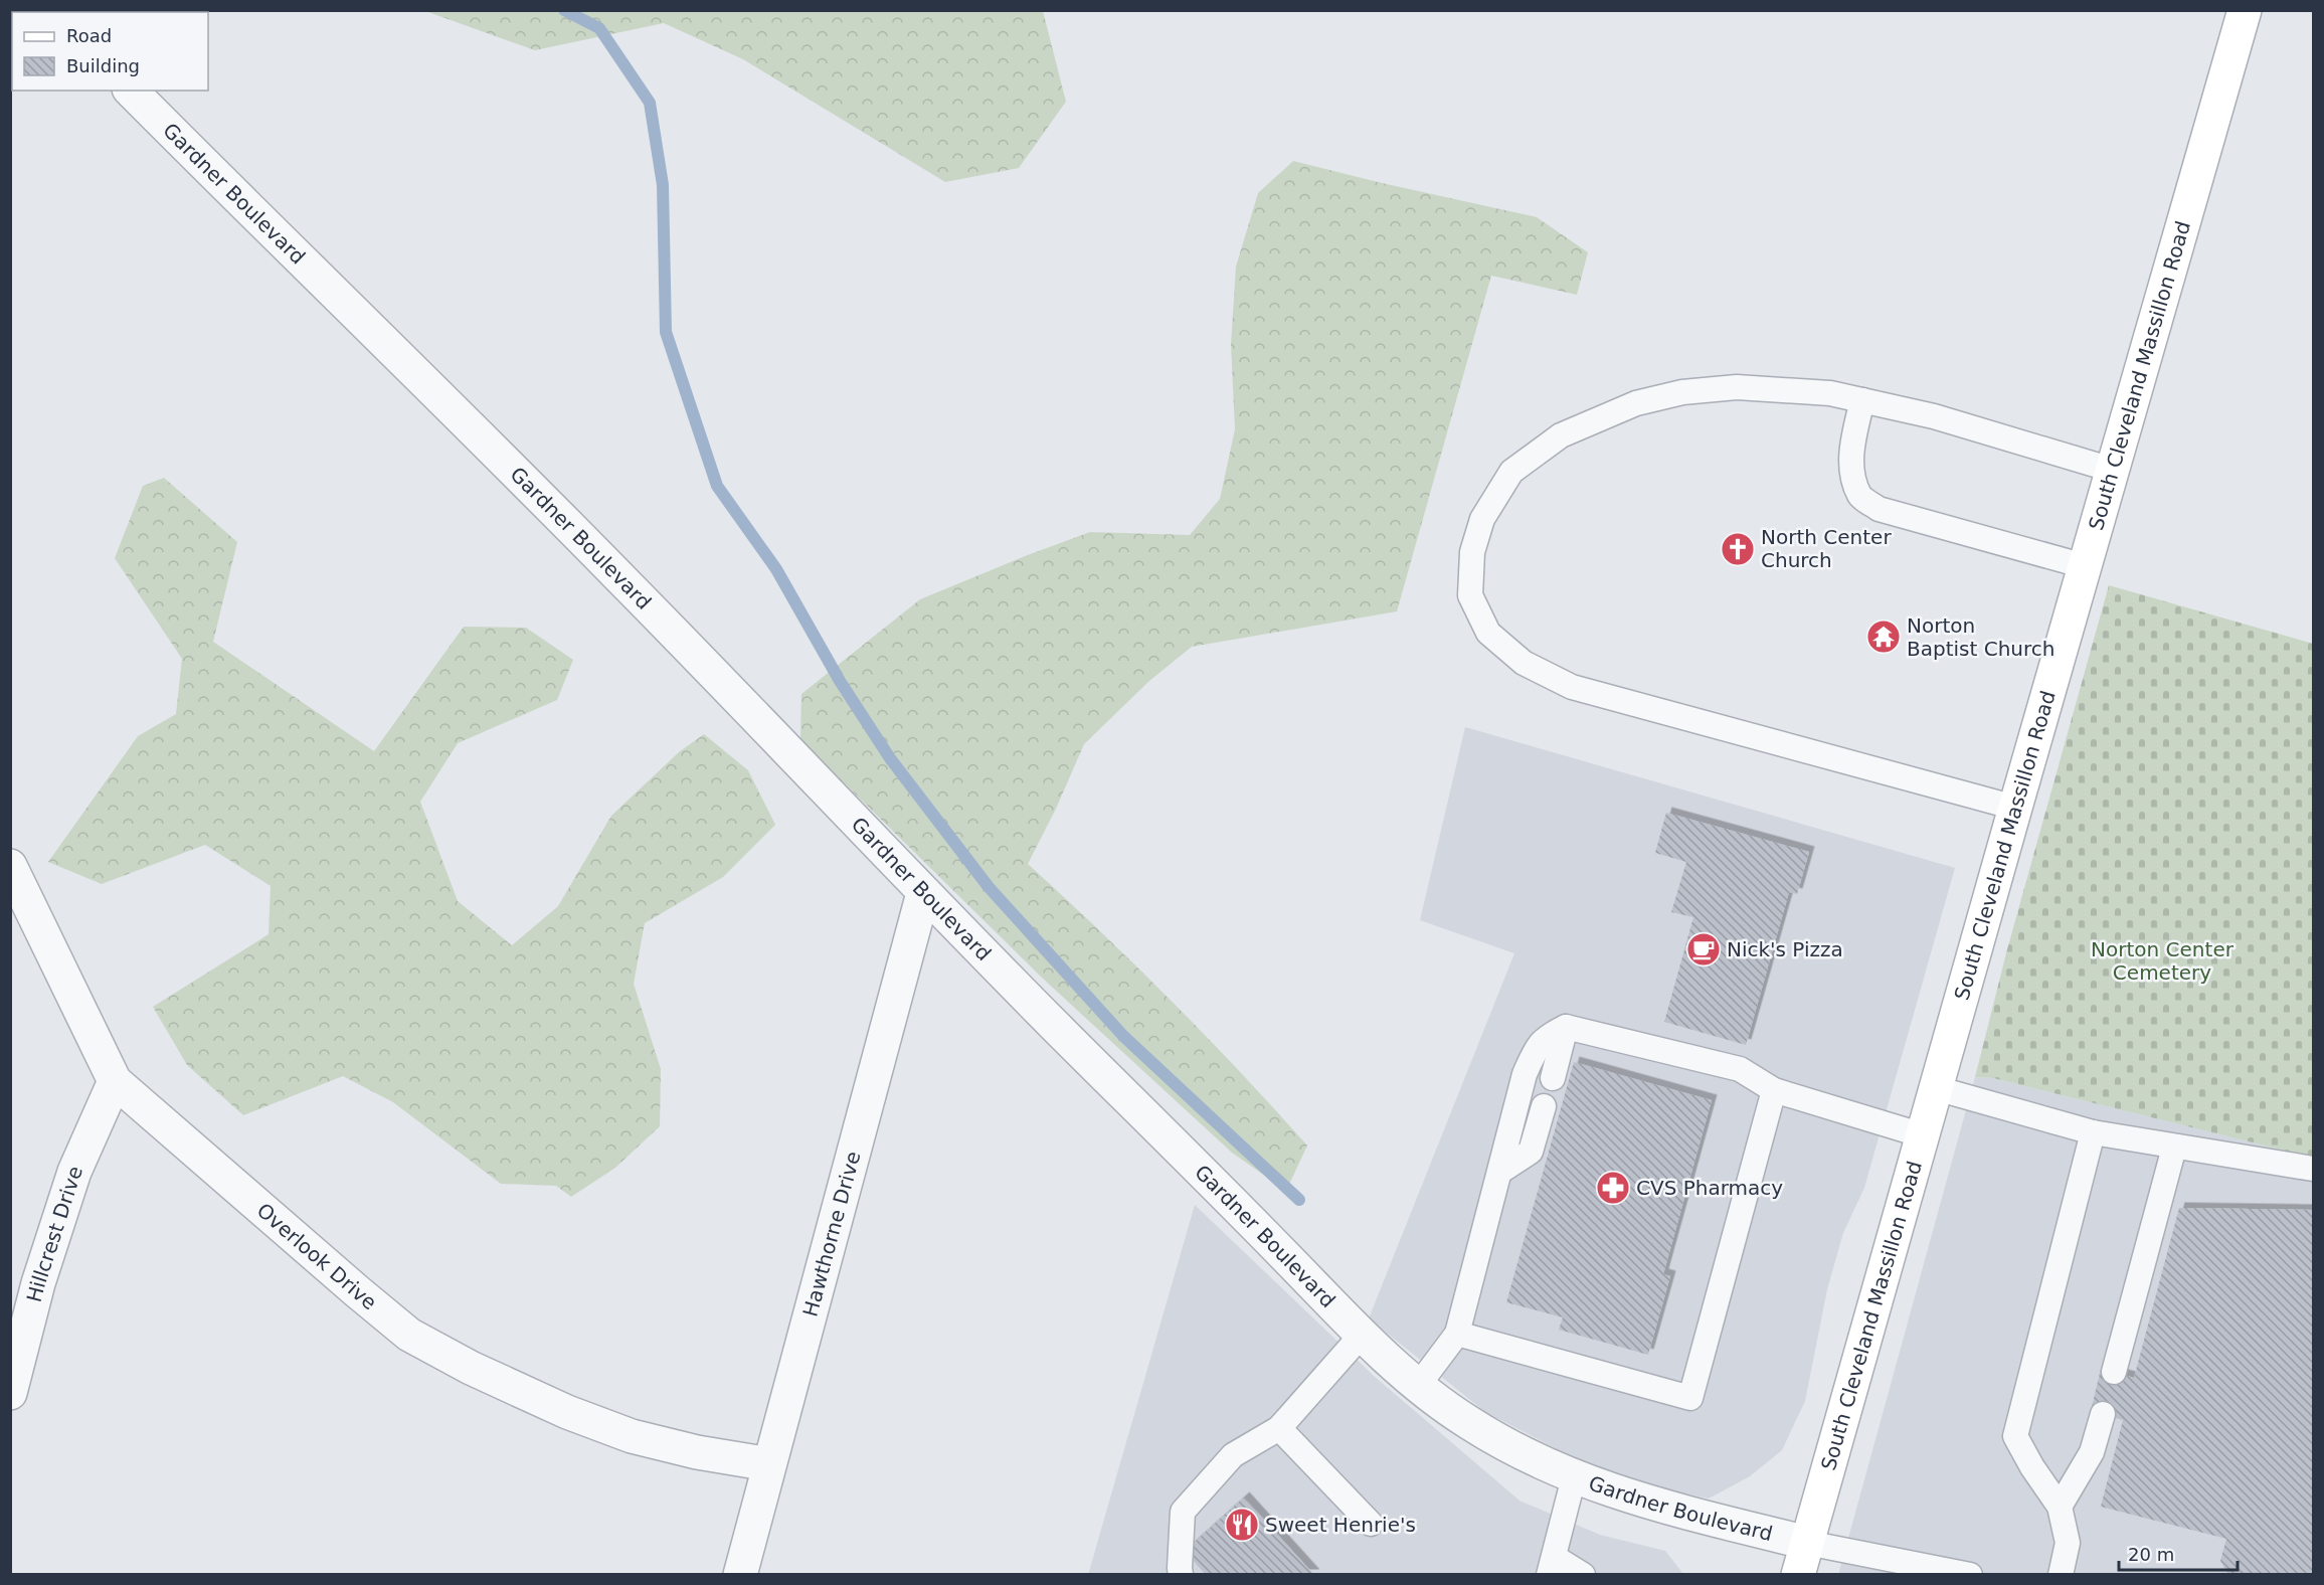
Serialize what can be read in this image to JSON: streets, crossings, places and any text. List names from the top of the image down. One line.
{"streets":{"main road":["South Cleveland Massillon Road"],"street":["Gardner Boulevard","Hawthorne Drive","Hillcrest Drive","Overlook Drive"]},"crossings":[["Gardner Boulevard","South Cleveland Massillon Road"],["Gardner Boulevard","Hawthorne Drive"],["Hawthorne Drive","Overlook Drive"],["Hillcrest Drive","Overlook Drive"]],"parks":["Norton Center Cemetery"],"places":{"church":["North Center Church"],"temple":["Norton Baptist Church"],"cafe":["Nick's Pizza"],"pharmacy":["CVS Pharmacy"],"restaurant":["Sweet Henrie's"]},"legend":["Road","Building"],"scale_bar":"20 m"}
